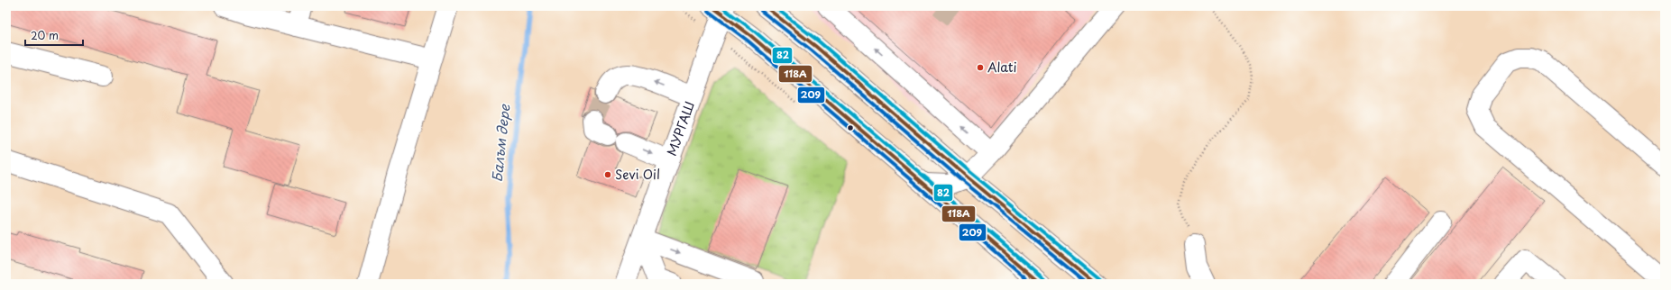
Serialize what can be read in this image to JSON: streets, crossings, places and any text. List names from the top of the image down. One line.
{"streets":{"street":["МУРГАШ"]},"water":["Балъм дере"],"places":["Alati","Sevi Oil"],"lines":["transit line 118А","transit line 82","transit line 209"],"scale_bar":"20 m"}
